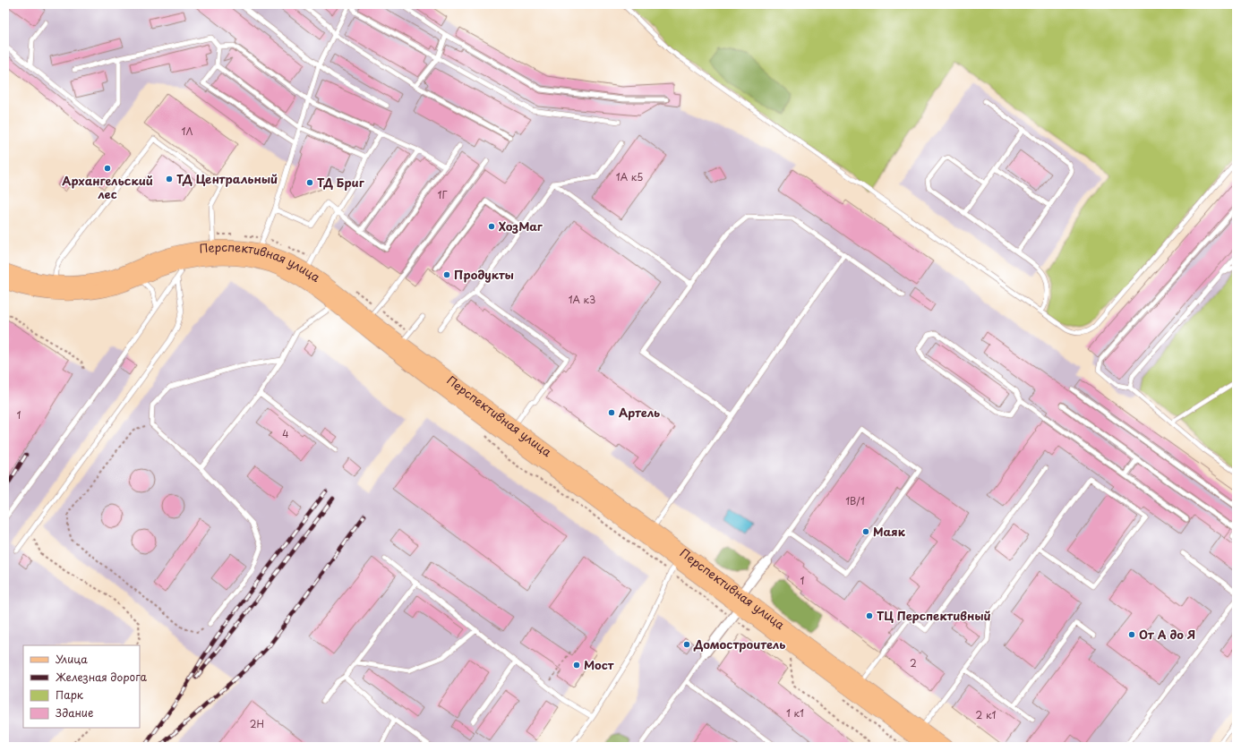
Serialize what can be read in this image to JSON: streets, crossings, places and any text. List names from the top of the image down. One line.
{"streets":{"main road":["Перспективная улица"]},"places":["Архангельский лес","ТД Центральный","ТД Бриг","ХозМаг","Продукты","Артель","Маяк","ТЦ Перспективный","От А до Я","Домостроитель","Мост"],"house_numbers":["1Л","1А к5","1Г","1А к3","1","4","1В/1","1","2","1 к1","2 к1","2Н"],"legend":["Улица","Железная дорога","Парк","Здание"]}
